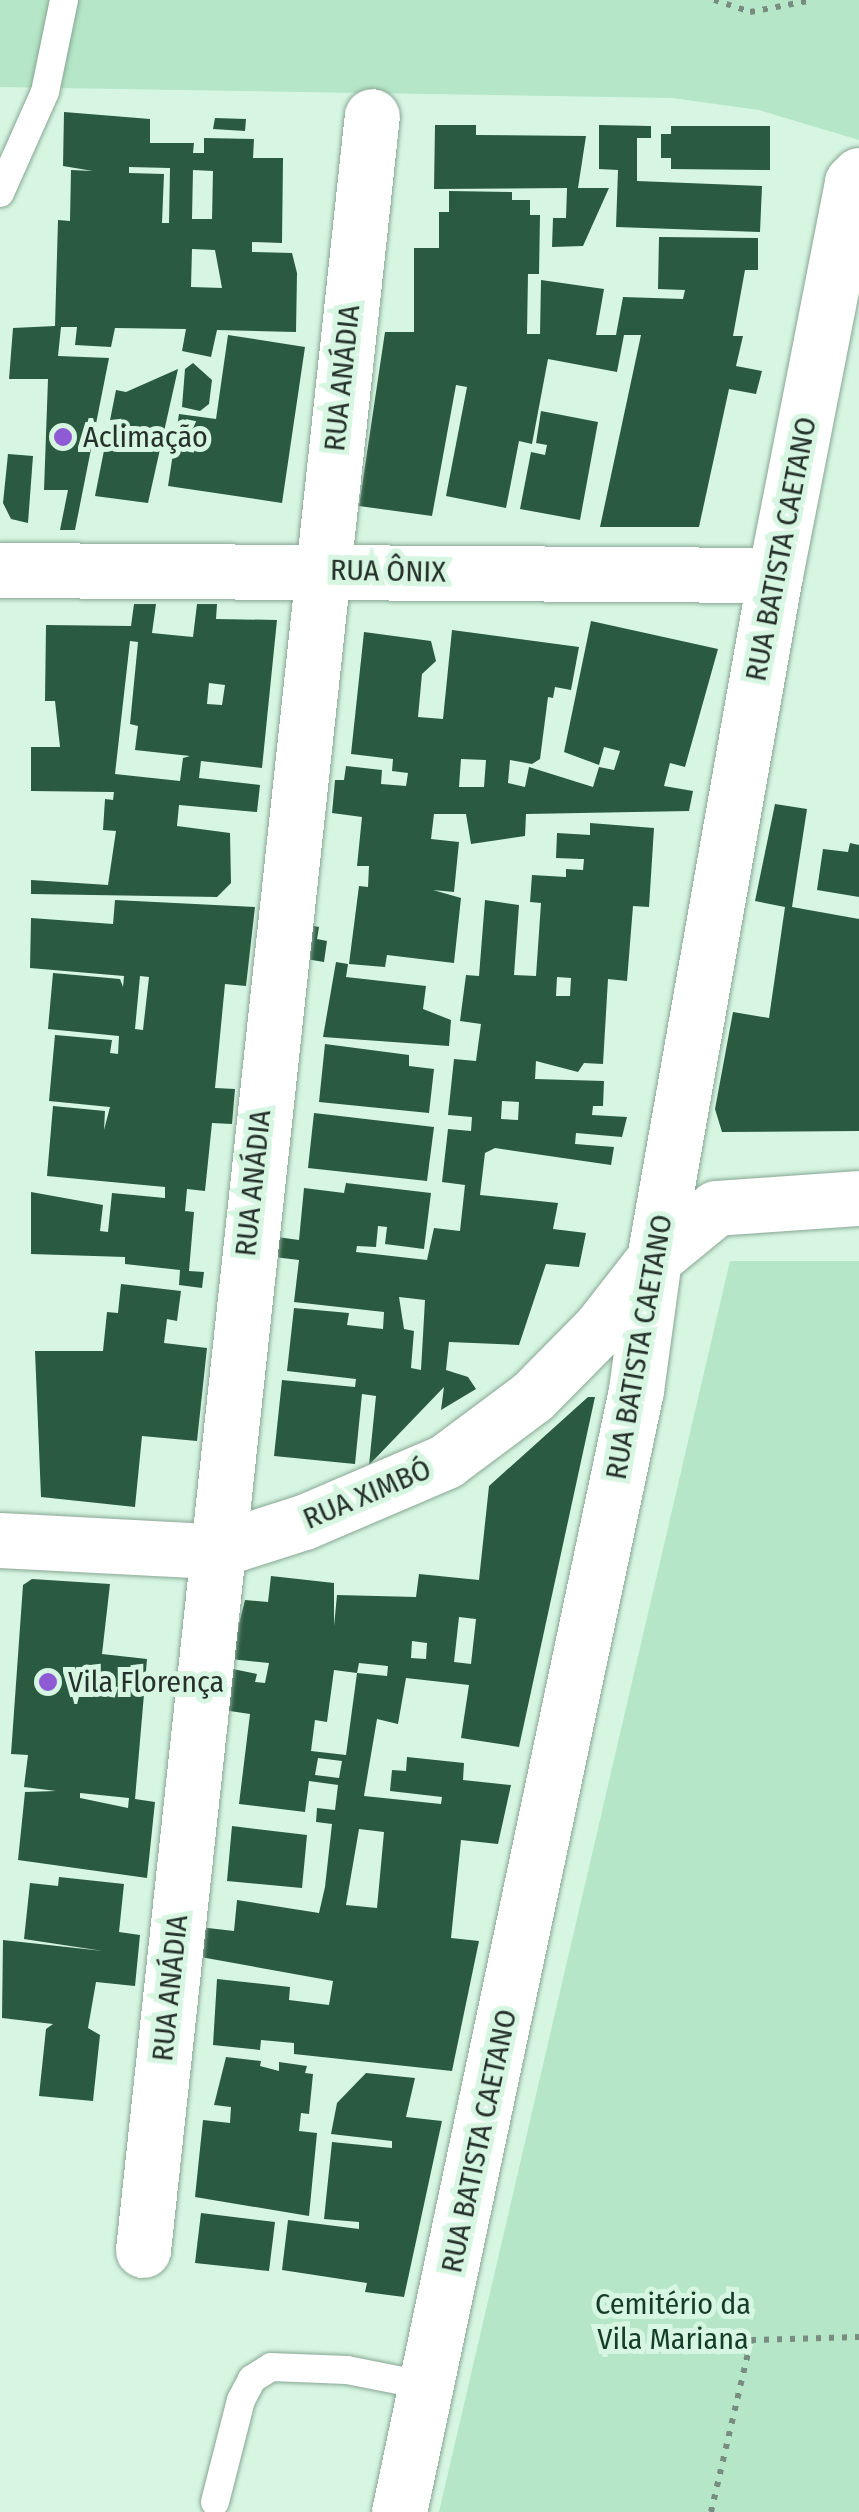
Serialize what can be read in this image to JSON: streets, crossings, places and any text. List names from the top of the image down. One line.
{"streets":{"street":["RUA ANÁDIA","RUA BATISTA CAETANO","RUA ÔNIX","RUA XIMBÓ"]},"crossings":[["RUA ANÁDIA","RUA ÔNIX"],["RUA ANÁDIA","RUA XIMBÓ"],["RUA BATISTA CAETANO","RUA ÔNIX"],["RUA BATISTA CAETANO","RUA XIMBÓ"]],"parks":["Cemitério da Vila Mariana"],"places":["Aclimação","Vila Florença"]}
